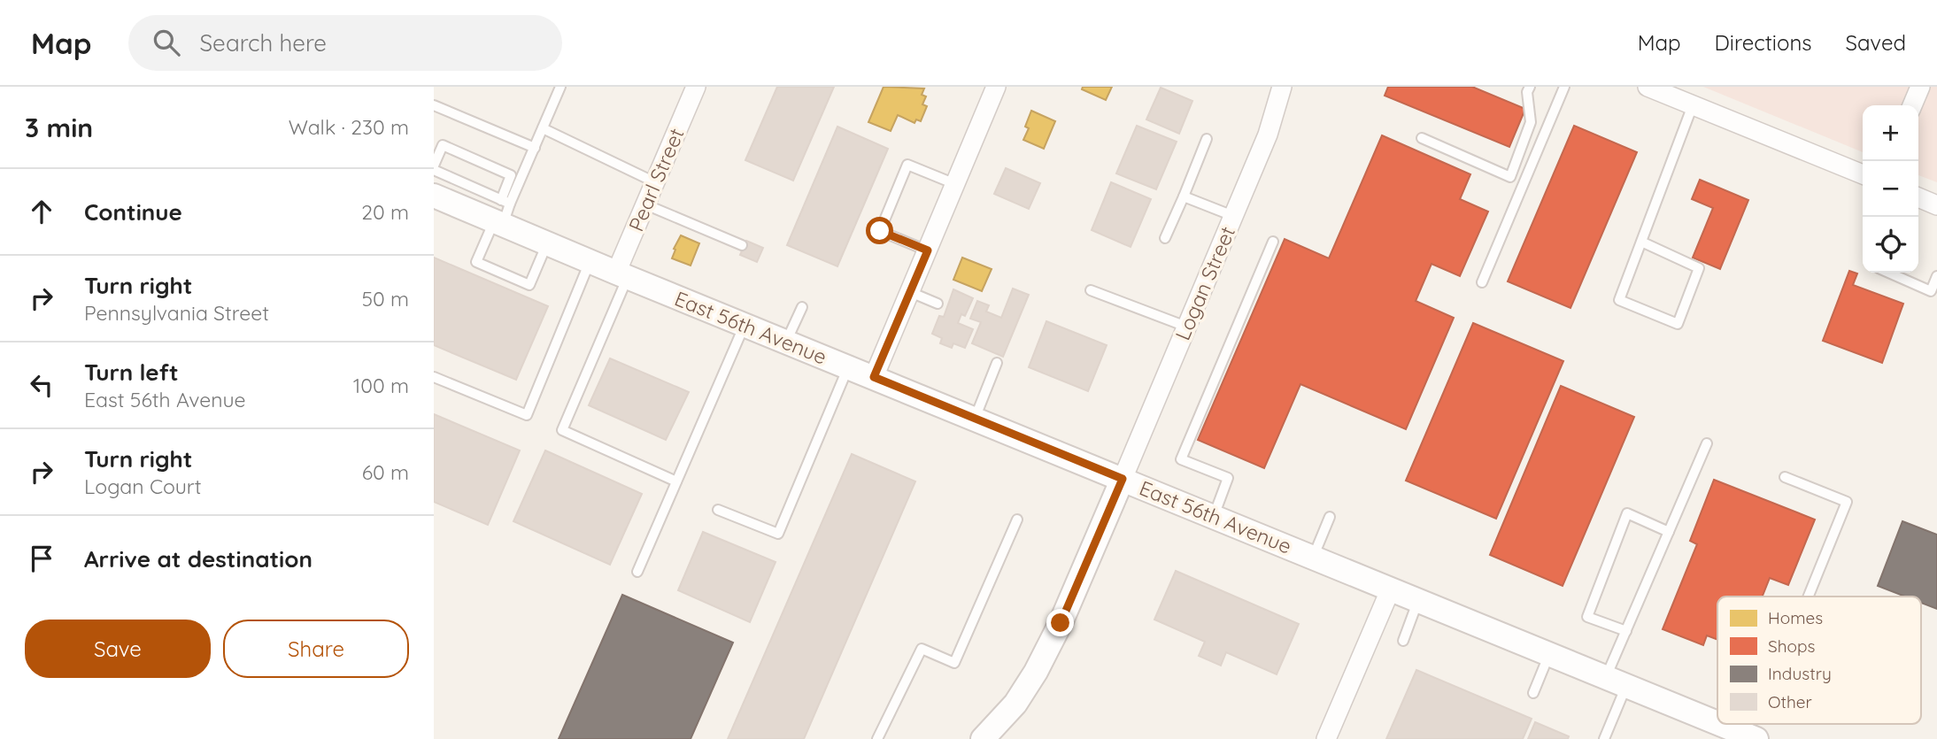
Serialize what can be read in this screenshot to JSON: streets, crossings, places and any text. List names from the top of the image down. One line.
{"streets":{"street":["Pearl Street","Logan Street","East 56th Avenue"]},"crossings":[["Pearl Street","East 56th Avenue"],["Logan Street","East 56th Avenue"]],"legend":["Homes","Shops","Industry","Other"],"page":{"header":"Map","search":"Search here","nav":["Map","Directions","Saved"],"heading":["3 min","Walk · 230 m"],"map_buttons":["+","−"],"list":[["Continue","20 m"],["Turn right","Pennsylvania Street","50 m"],["Turn left","East 56th Avenue","100 m"],["Turn right","Logan Court","60 m"],"Arrive at destination"],"buttons":["Save","Share"]}}
